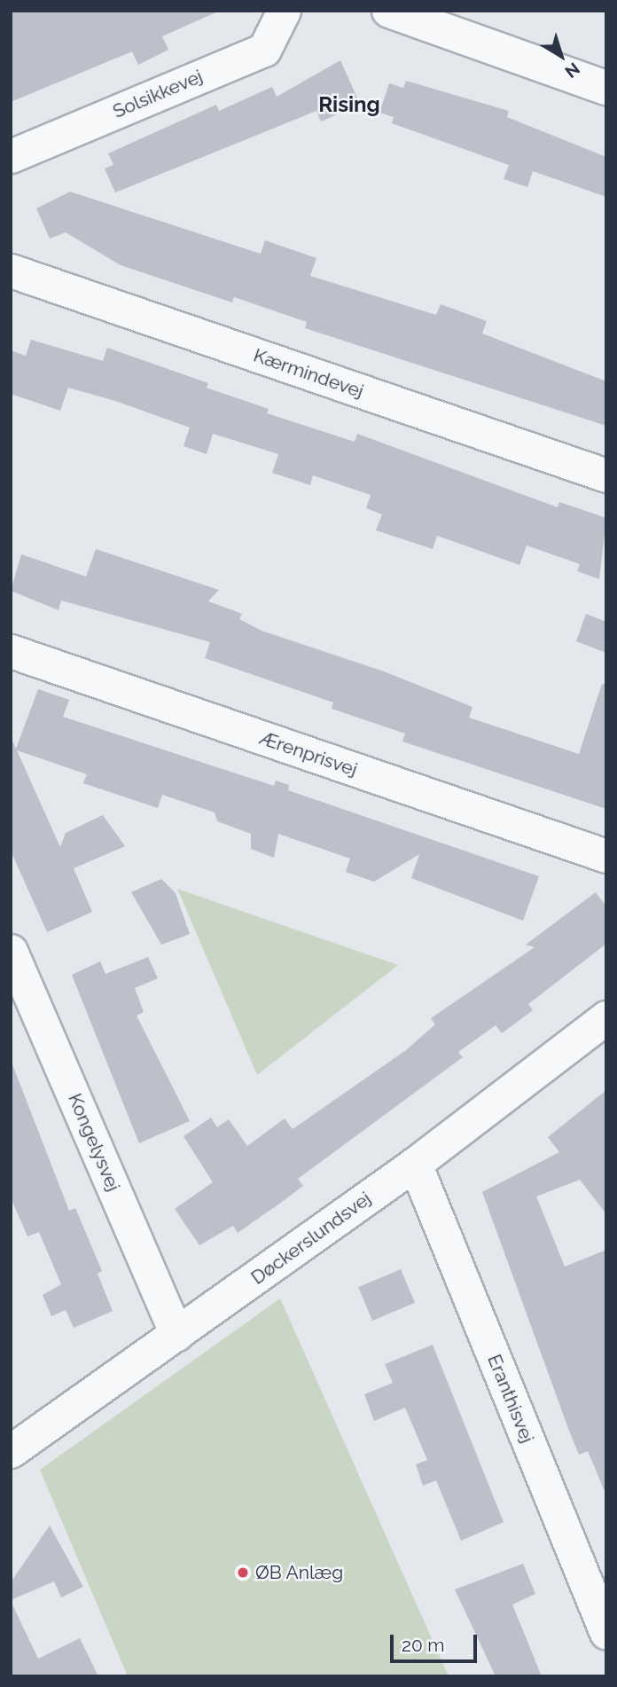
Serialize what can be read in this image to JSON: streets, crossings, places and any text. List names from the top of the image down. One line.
{"streets":{"street":["Solsikkevej","Kærmindevej","Ærenprisvej","Kongelysvej","Døckerslundsvej","Eranthisvej"]},"crossings":[["Kongelysvej","Døckerslundsvej"],["Døckerslundsvej","Eranthisvej"]],"districts":["Rising"],"places":["ØB Anlæg"],"scale_bar":"20 m","north":"bottom right"}
